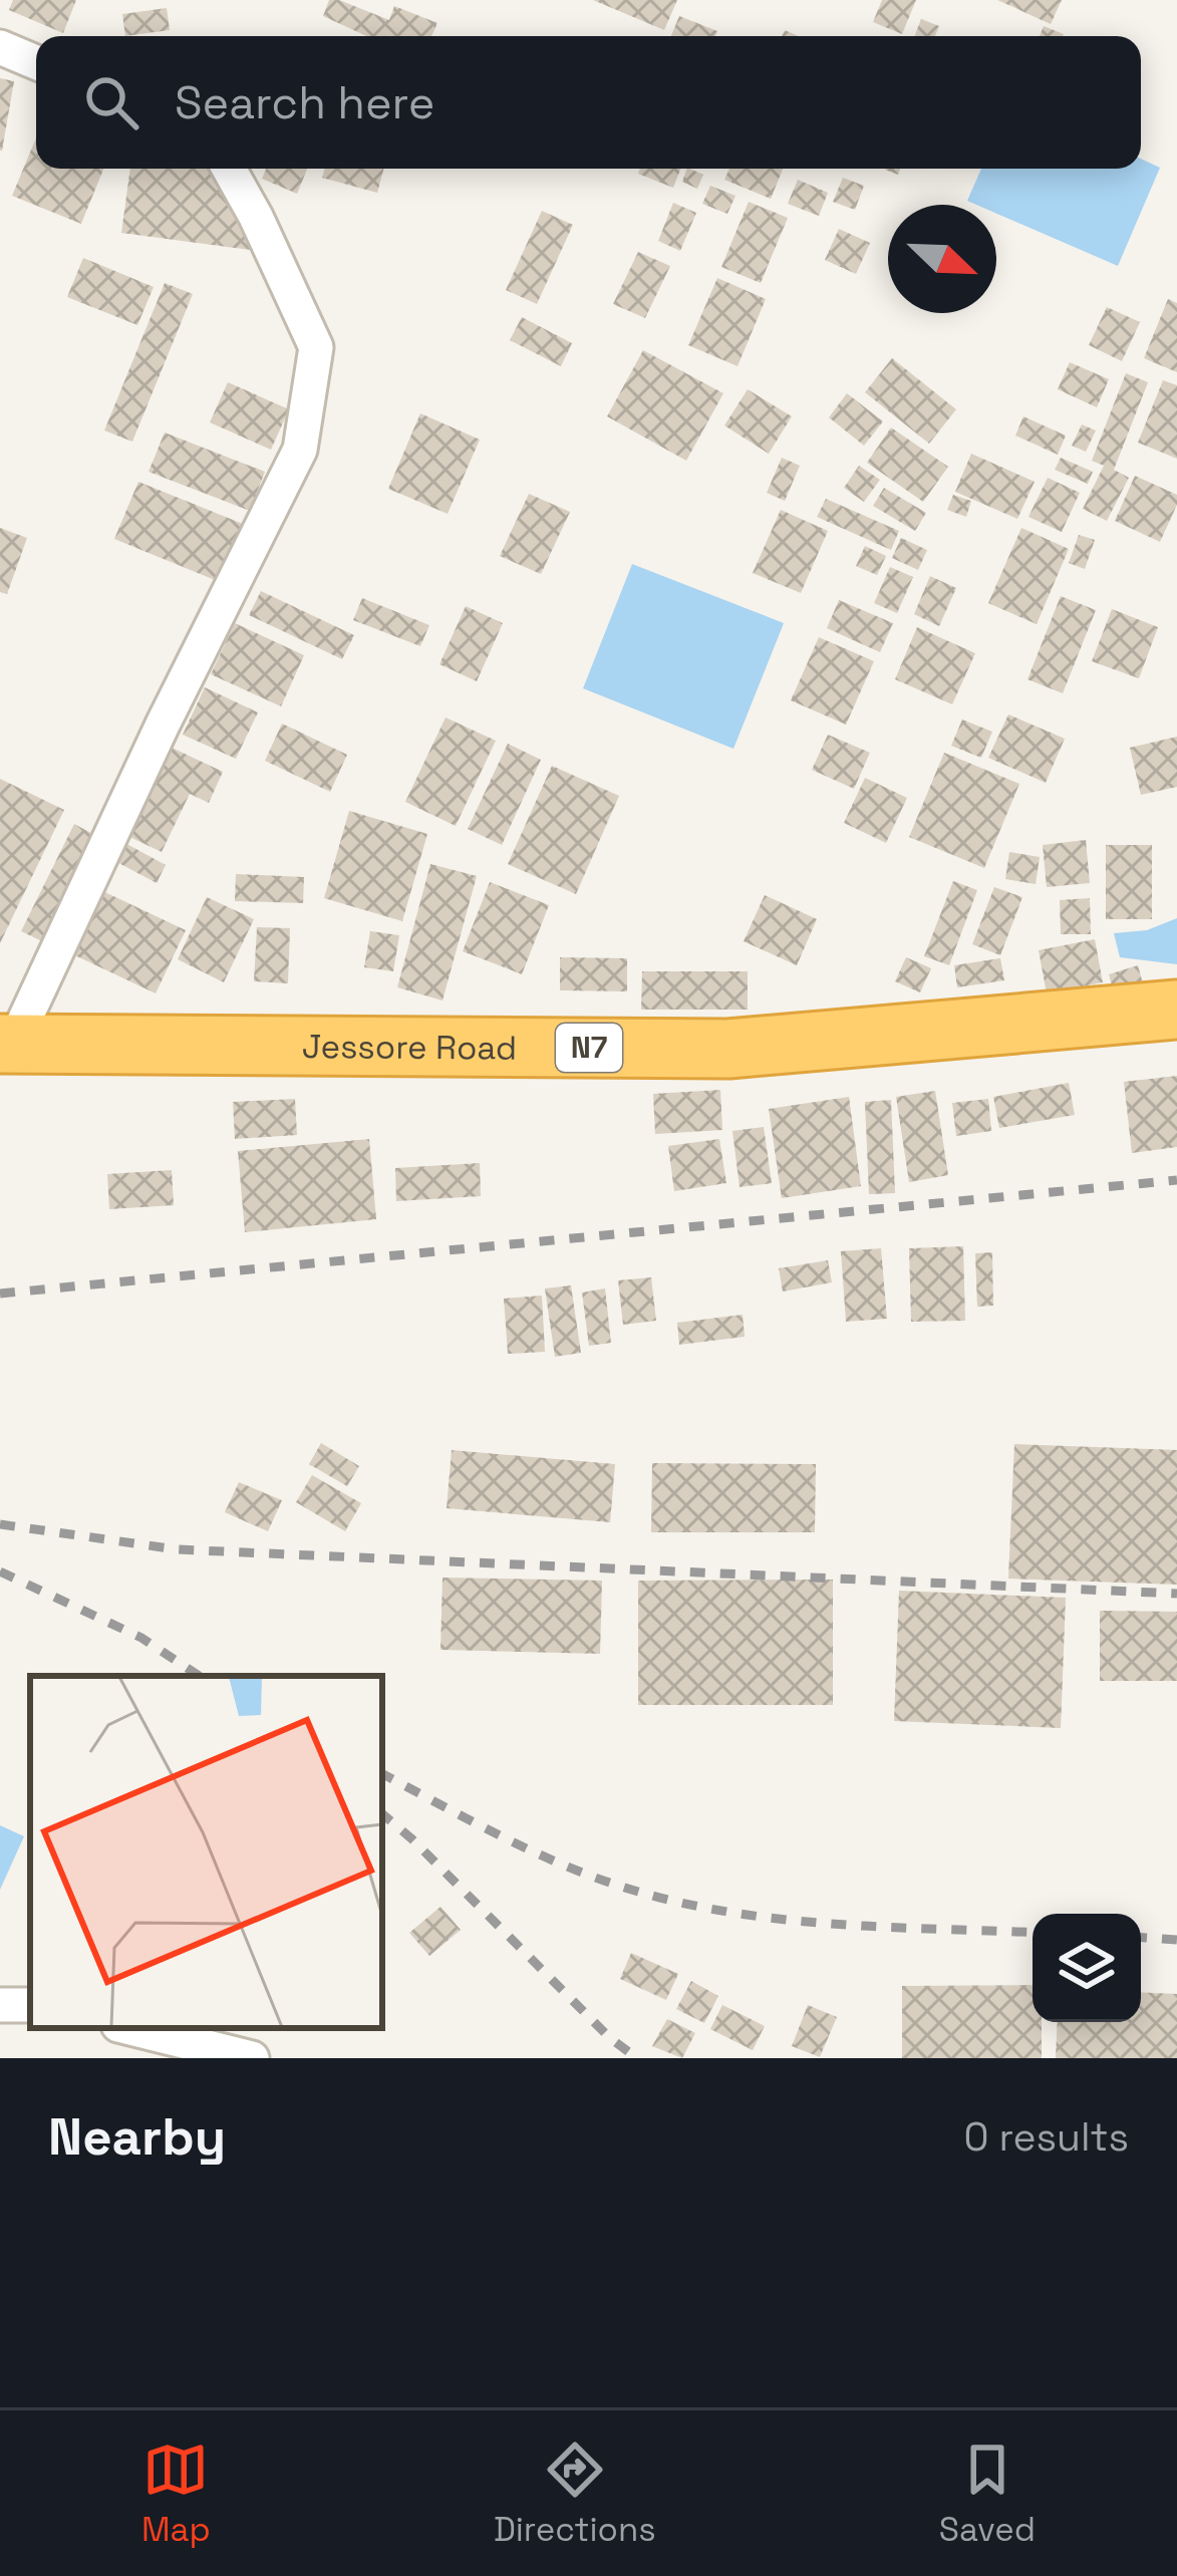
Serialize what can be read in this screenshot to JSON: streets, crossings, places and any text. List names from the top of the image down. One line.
{"streets":{"highway":["Jessore Road","N7"]},"north":"bottom right","page":{"search":"Search here","heading":["Nearby","0 results"],"nav":["Map","Directions","Saved"]}}
